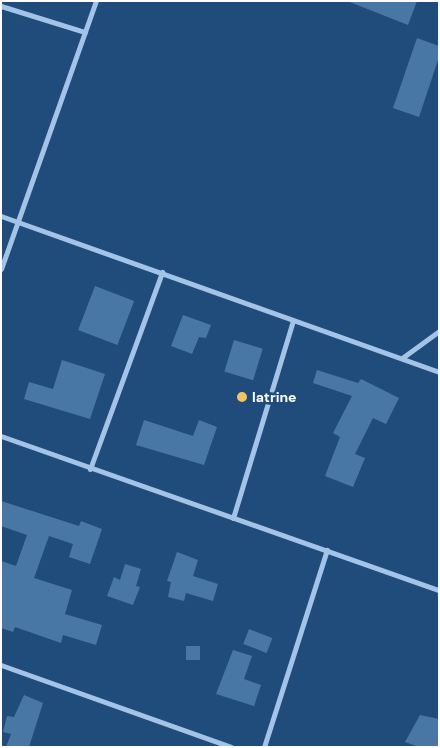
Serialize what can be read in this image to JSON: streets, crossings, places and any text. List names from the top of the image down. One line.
{"places":["latrine"]}
